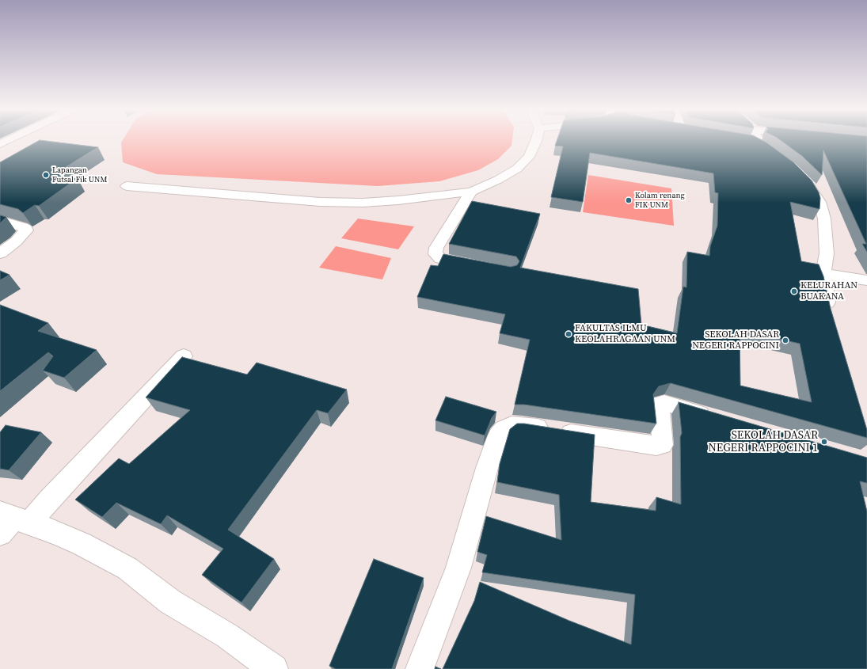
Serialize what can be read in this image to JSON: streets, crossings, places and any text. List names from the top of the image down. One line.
{"places":["Lapangan Futsal Fik UNM","Kolam renang FIK UNM","KELURAHAN BUAKANA","FAKULTAS ILMU KEOLAHRAGAAN UNM","SEKOLAH DASAR NEGERI RAPPOCINI","SEKOLAH DASAR NEGERI RAPPOCINI 1"]}
